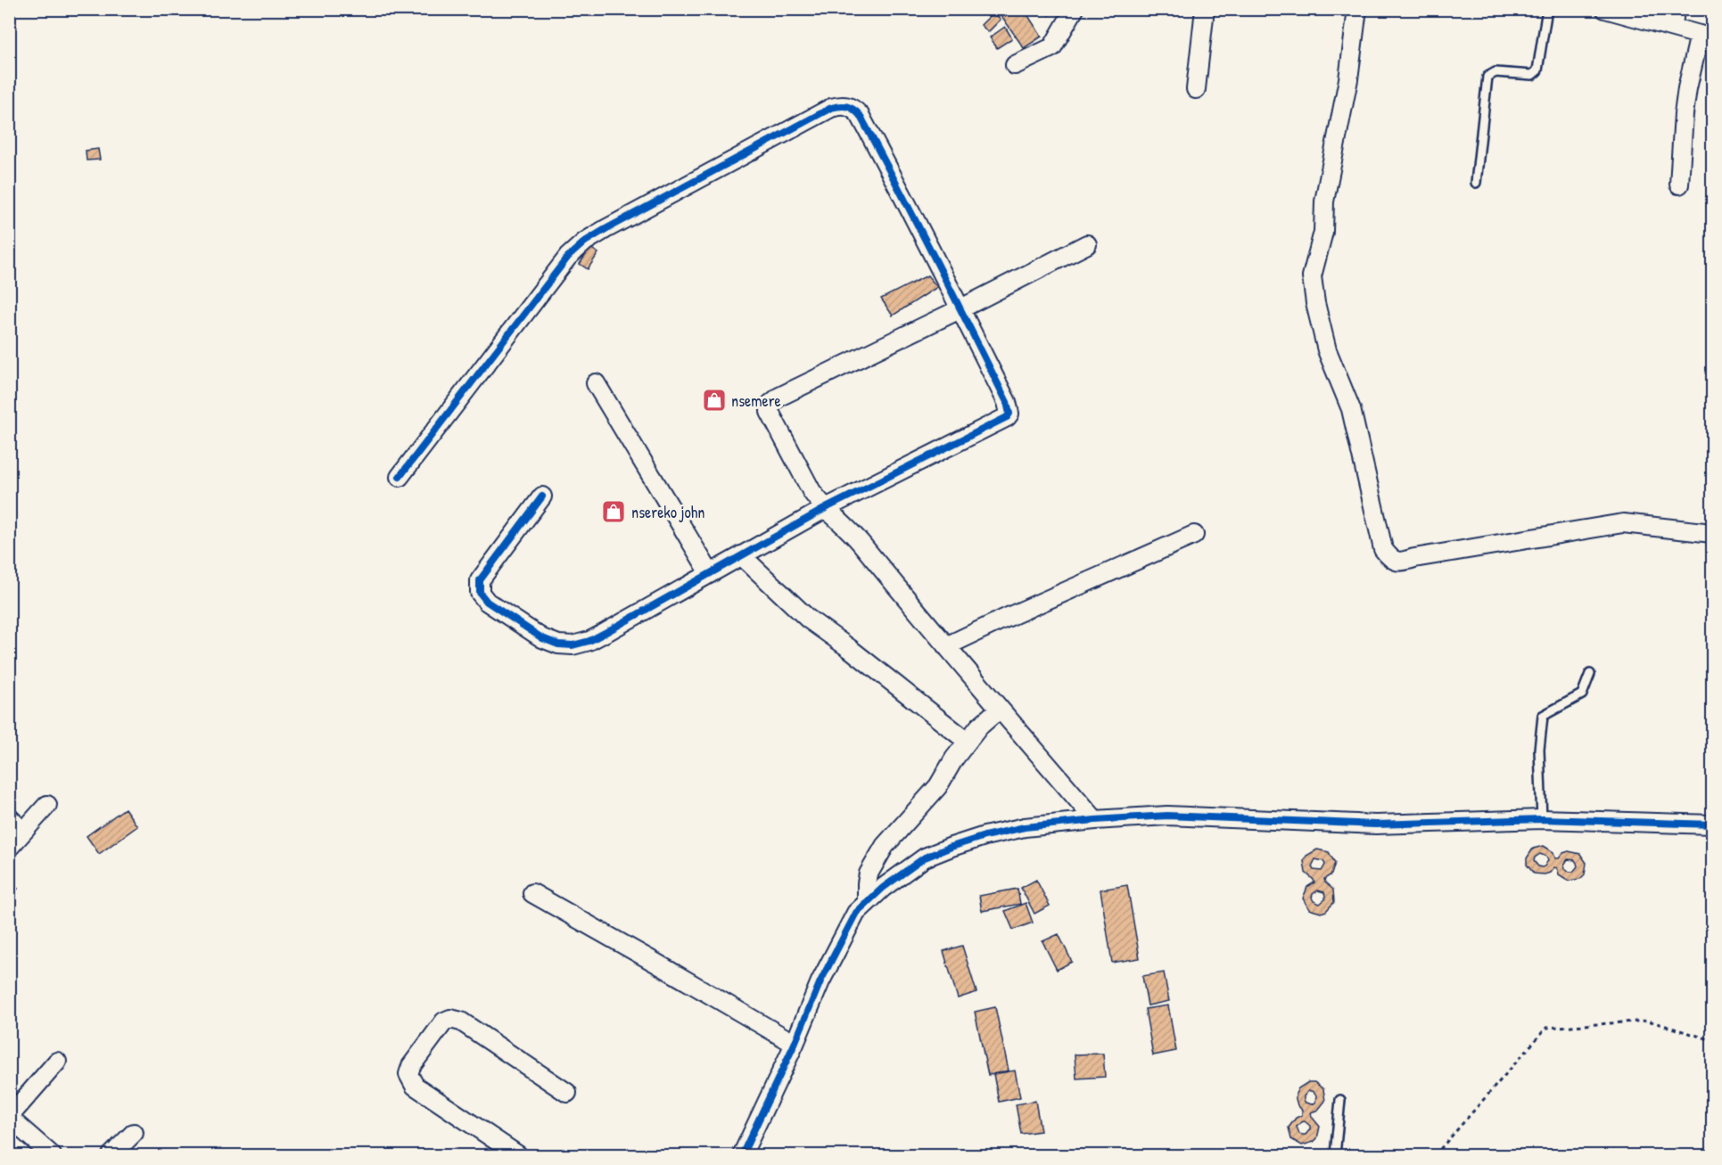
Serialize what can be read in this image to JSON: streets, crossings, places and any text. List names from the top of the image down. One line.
{"places":{"shop":["nsemere","nsereko john"]}}
